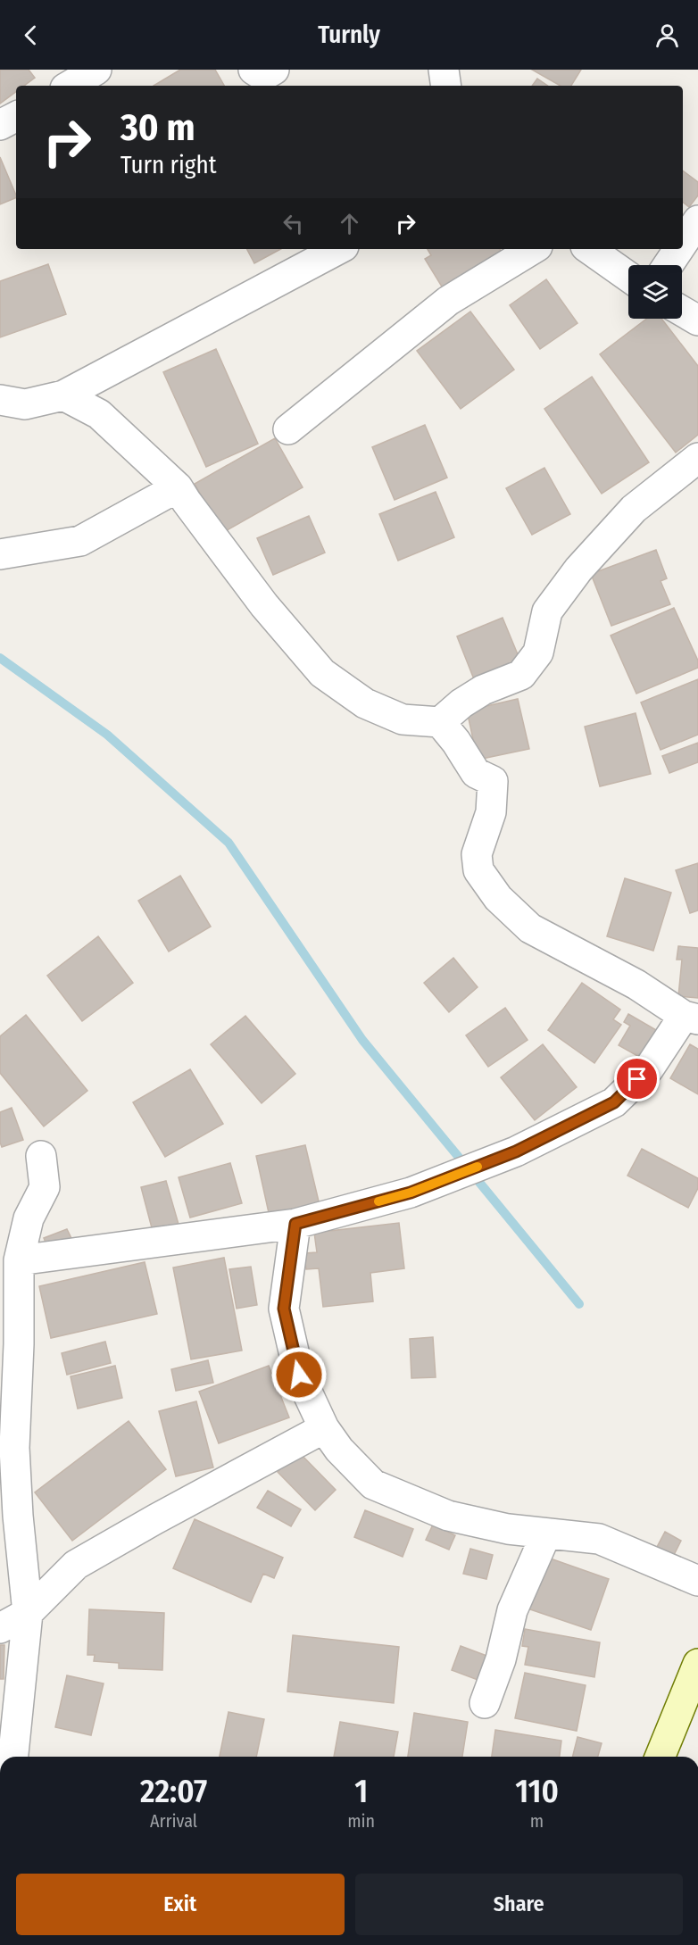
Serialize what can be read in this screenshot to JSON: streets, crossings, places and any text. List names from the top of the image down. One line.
{"page":{"header":"Turnly","turn":["30 m","Turn right"],"eta":["22:07","Arrival","1","min","110","m"],"buttons":["Exit","Share"]}}
